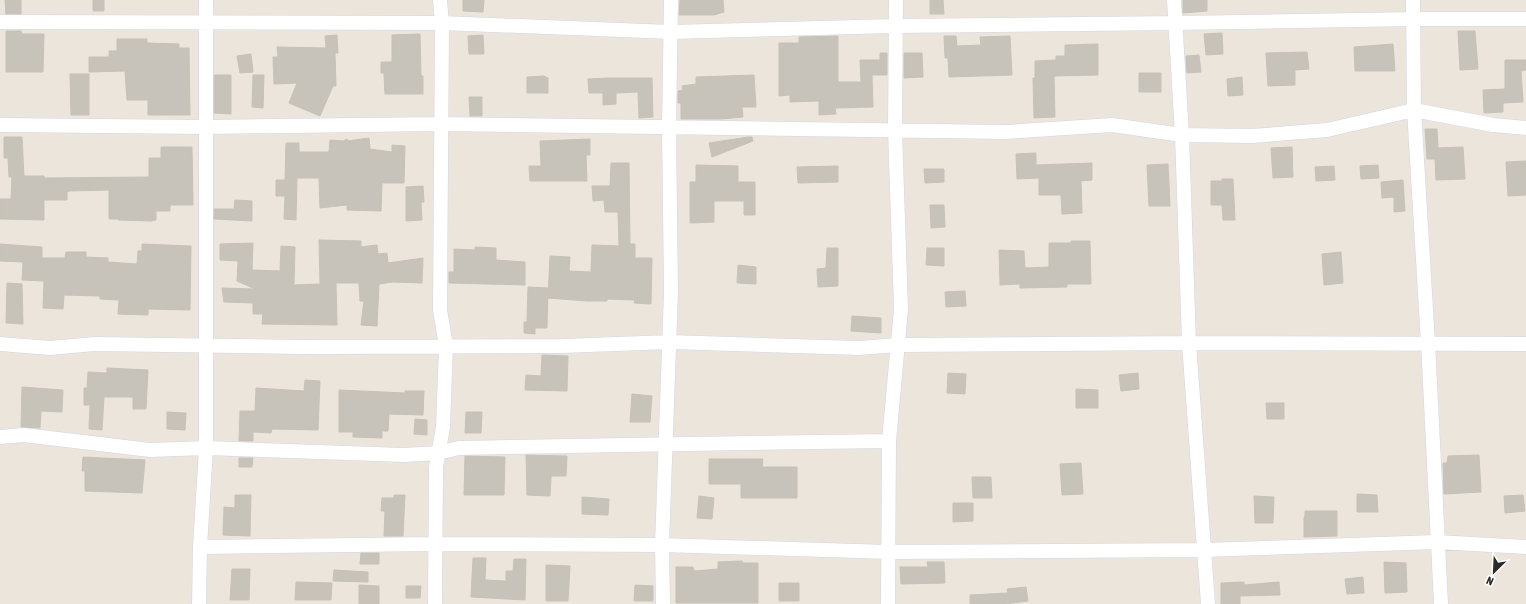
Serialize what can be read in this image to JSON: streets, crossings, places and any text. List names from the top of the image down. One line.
{"north":"bottom left"}
